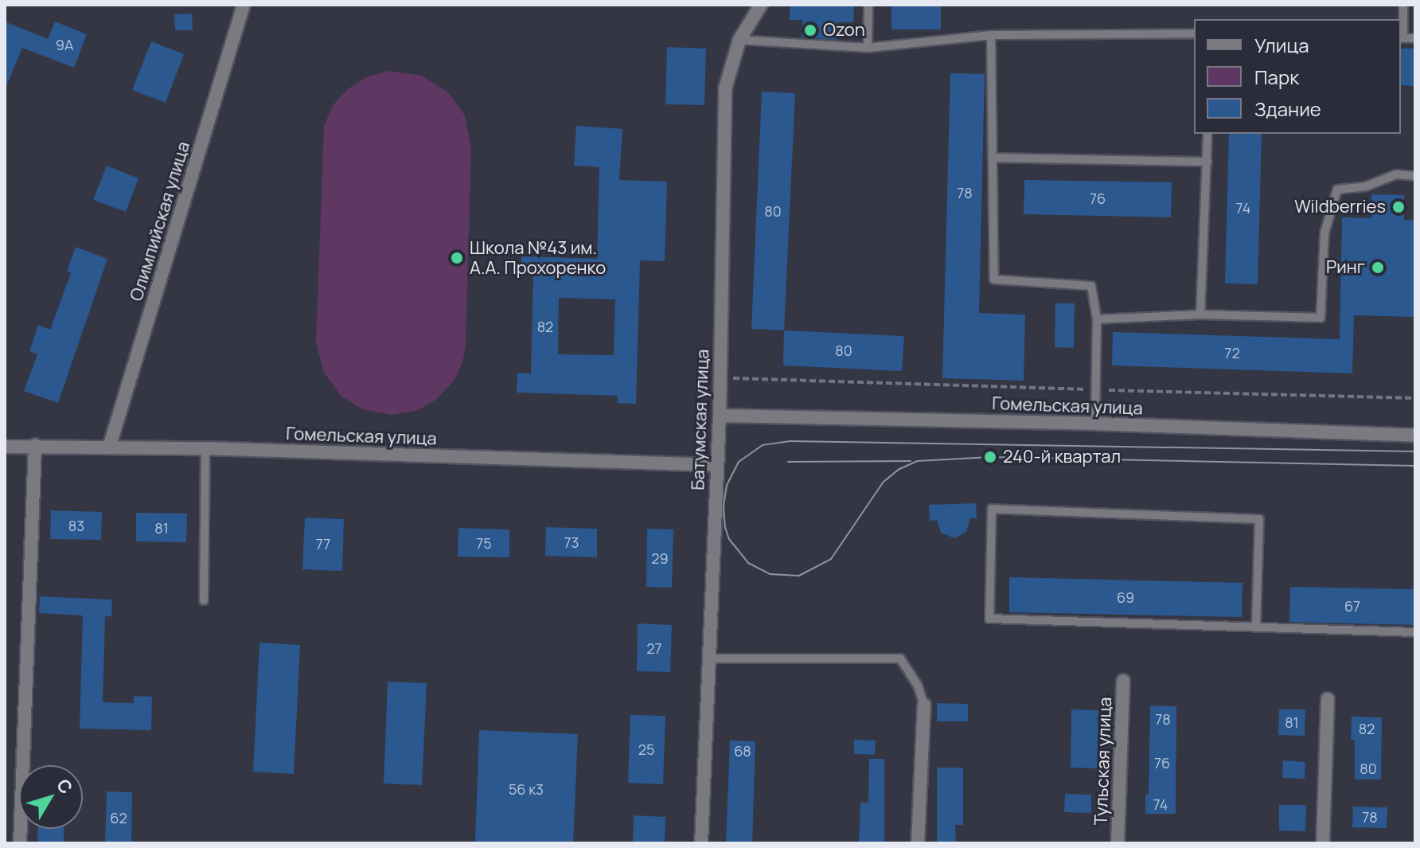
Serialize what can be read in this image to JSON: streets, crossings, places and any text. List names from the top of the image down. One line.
{"streets":{"street":["Олимпийская улица","Гомельская улица","Батумская улица","Тульская улица"]},"crossings":[["Олимпийская улица","Гомельская улица"],["Гомельская улица","Батумская улица"]],"places":["Ozon","Wildberries","Школа №43 им. А.А. Прохоренко","Ринг","240-й квартал"],"house_numbers":["9А","78","76","74","80","82","80","72","83","81","73","75","77","29","69","67","27","78","81","82","25","68","76","80","56 к3","74","78","62"],"legend":["Улица","Парк","Здание"],"north":"top right"}
